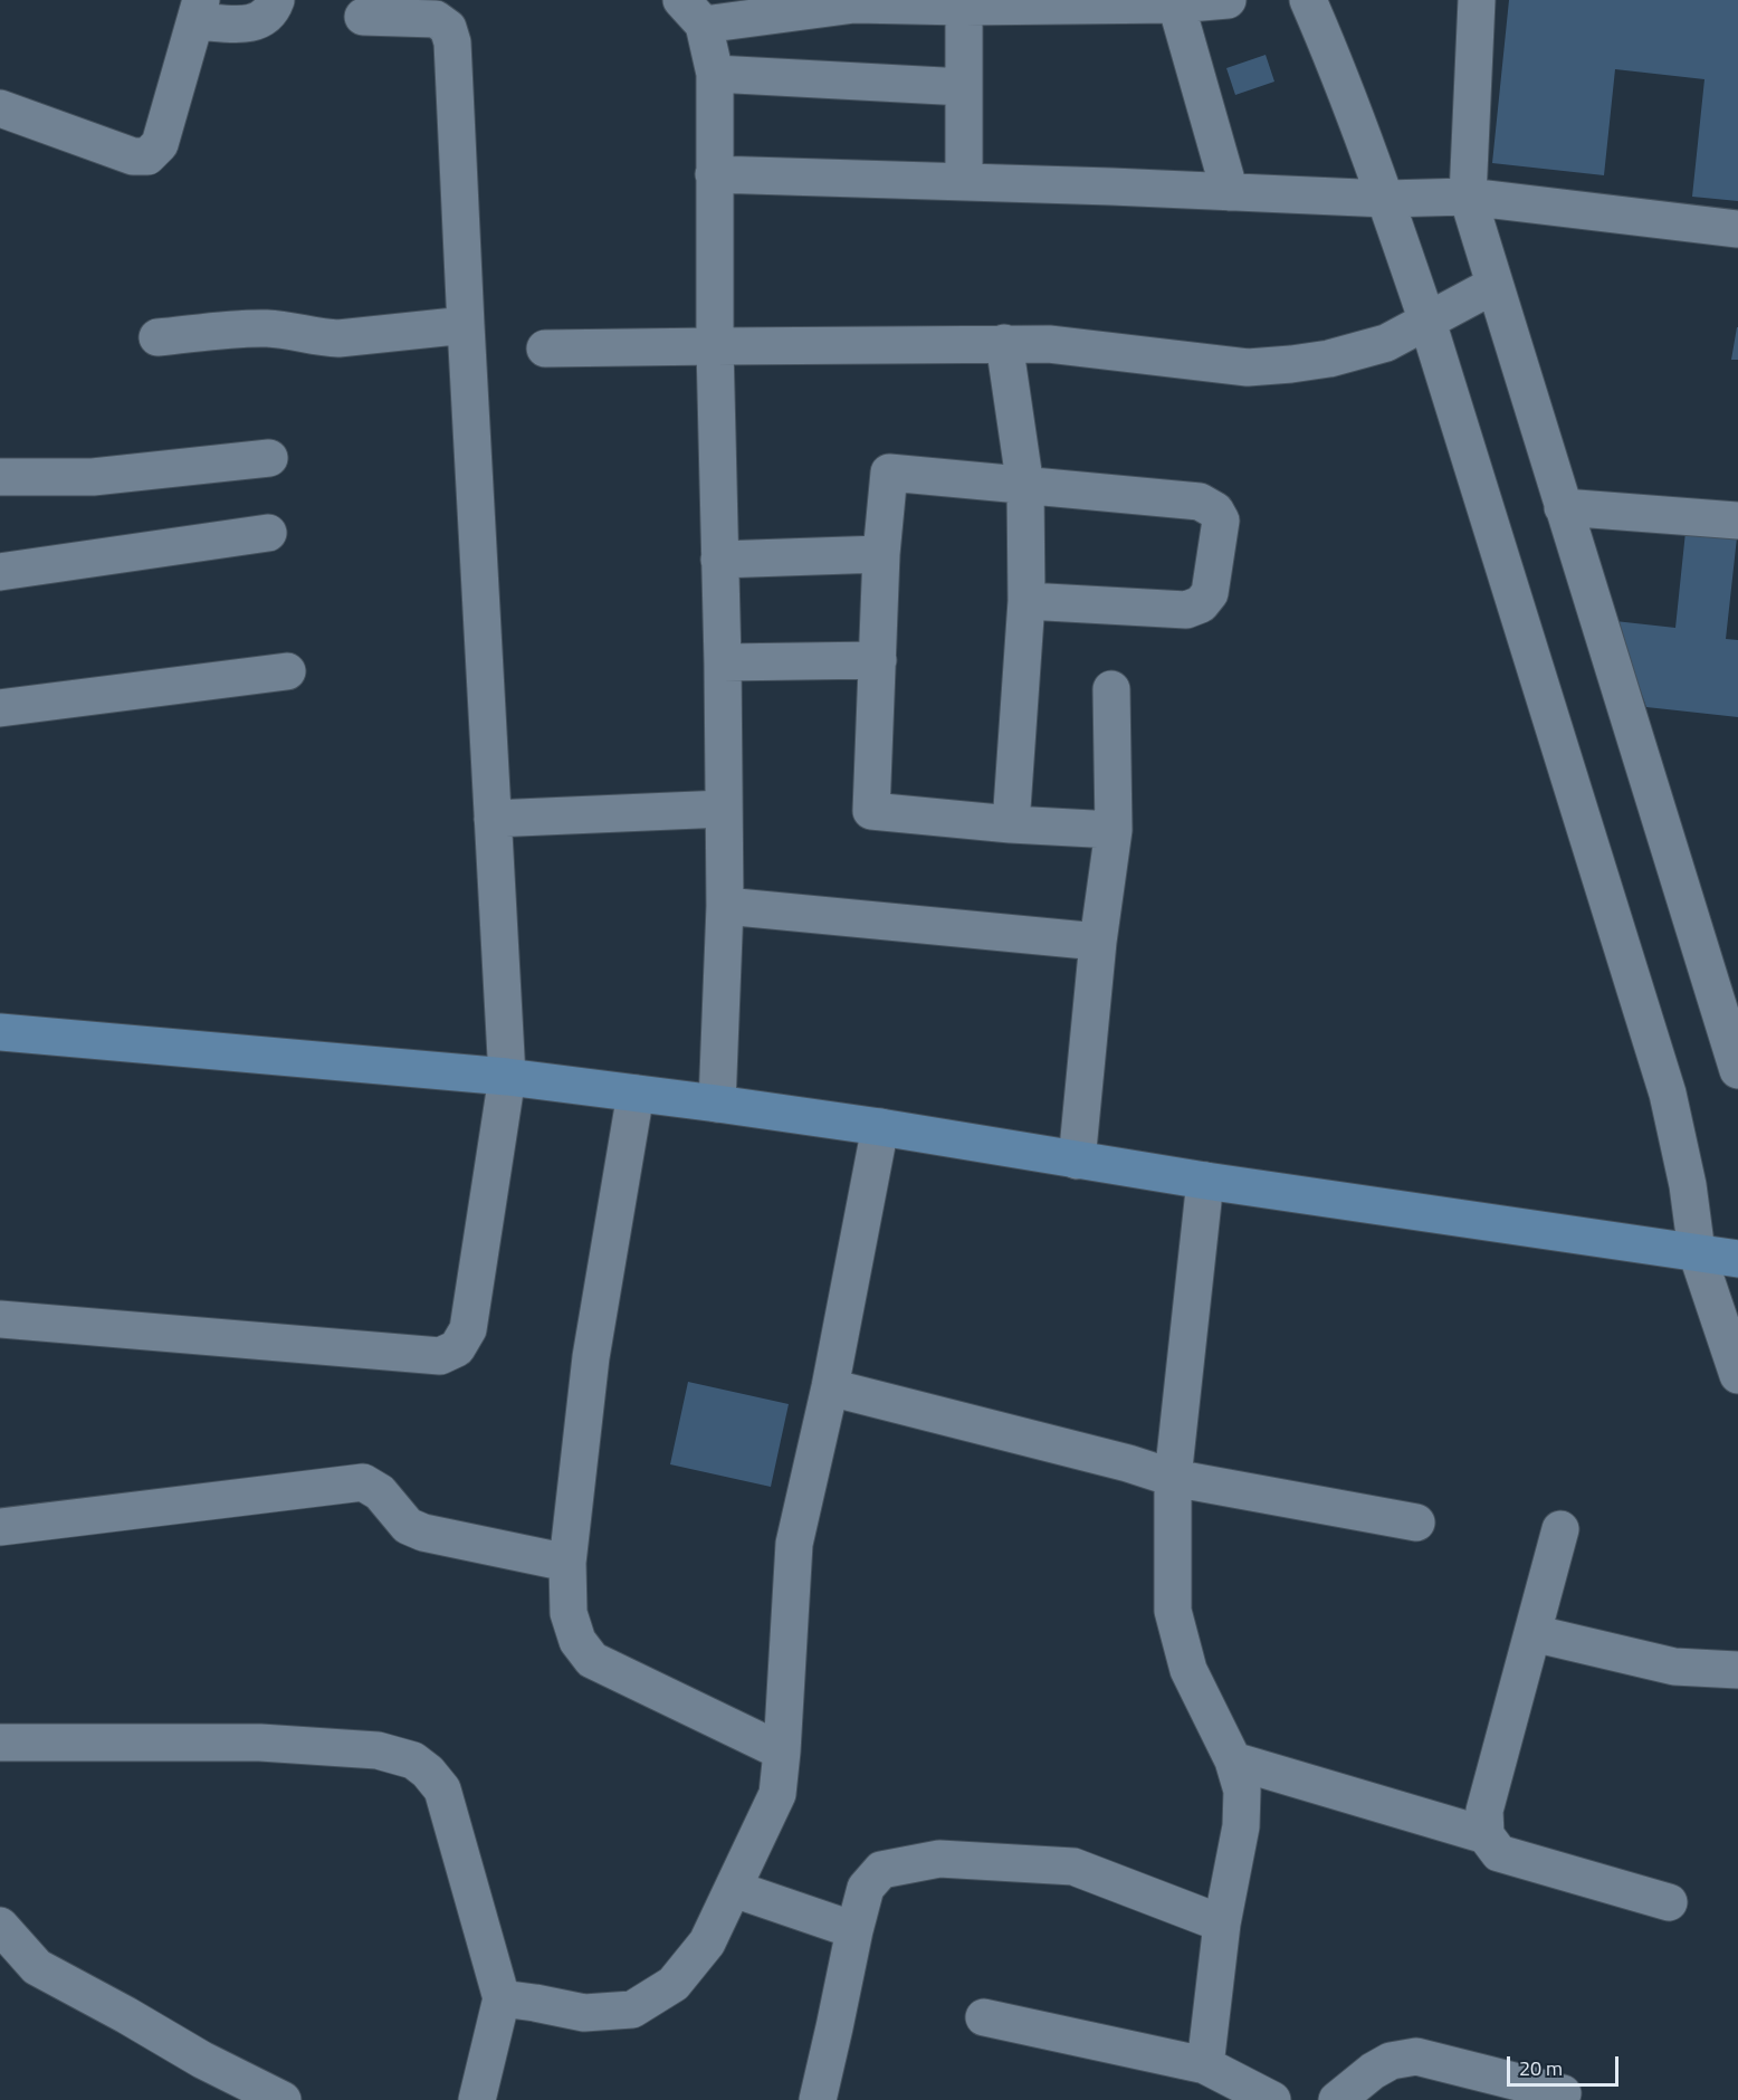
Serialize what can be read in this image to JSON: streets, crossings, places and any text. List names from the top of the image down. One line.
{"scale_bar":"20 m"}
